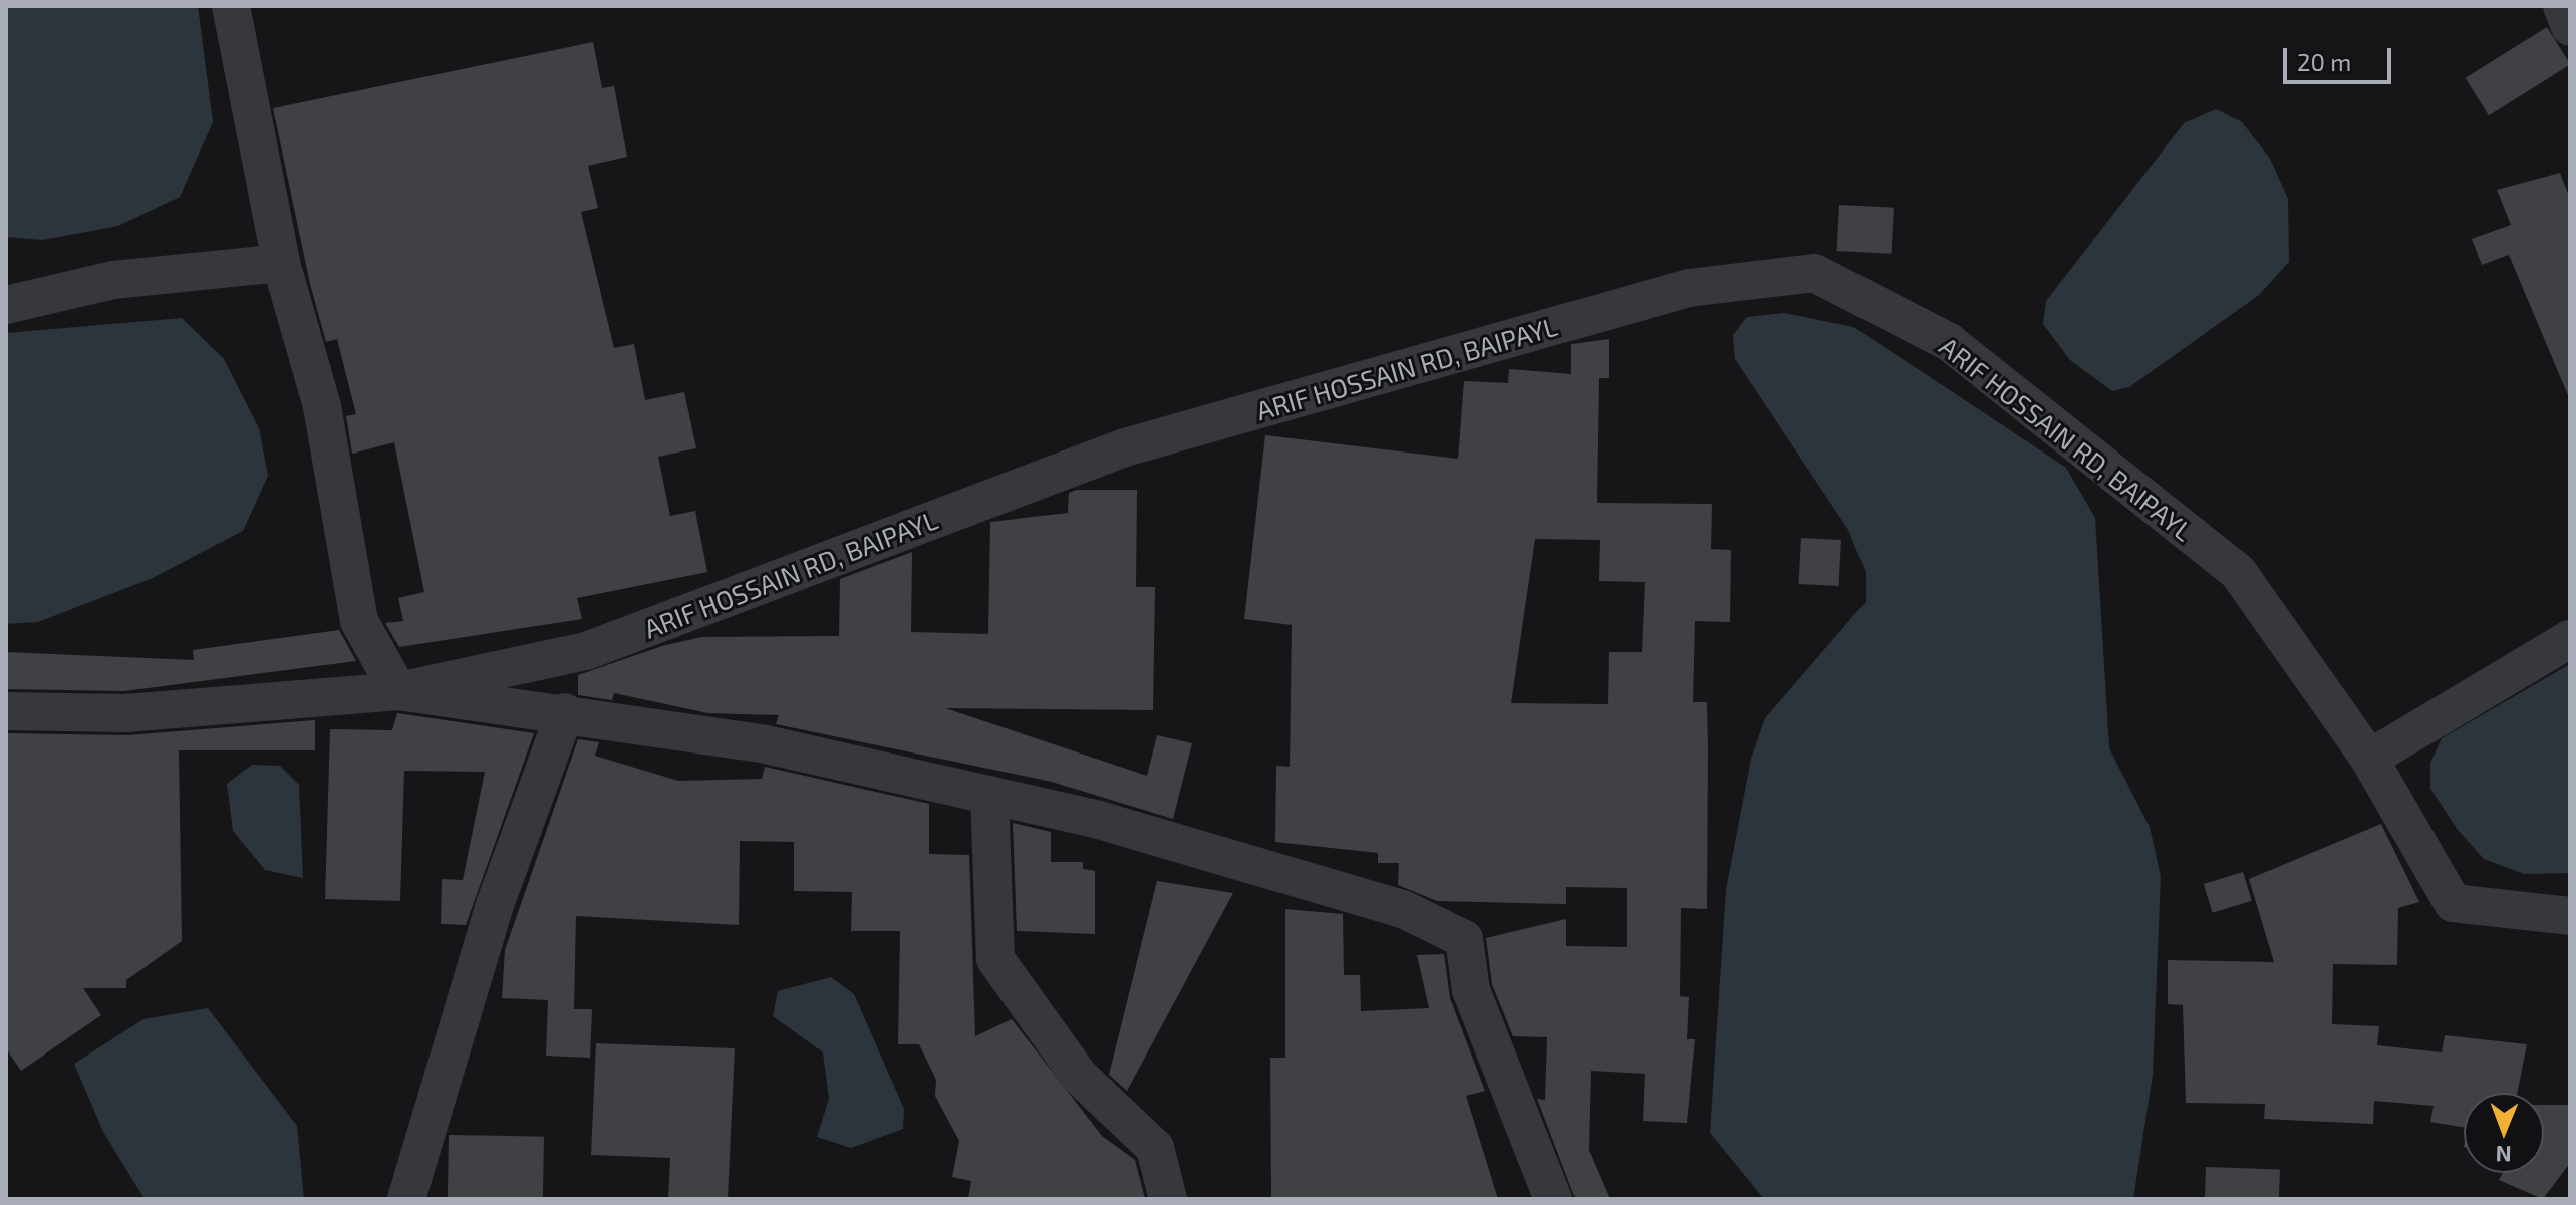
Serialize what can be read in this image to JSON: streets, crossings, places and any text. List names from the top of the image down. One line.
{"streets":{"street":["ARIF HOSSAIN RD, BAIPAYL"]},"scale_bar":"20 m","north":"bottom"}
